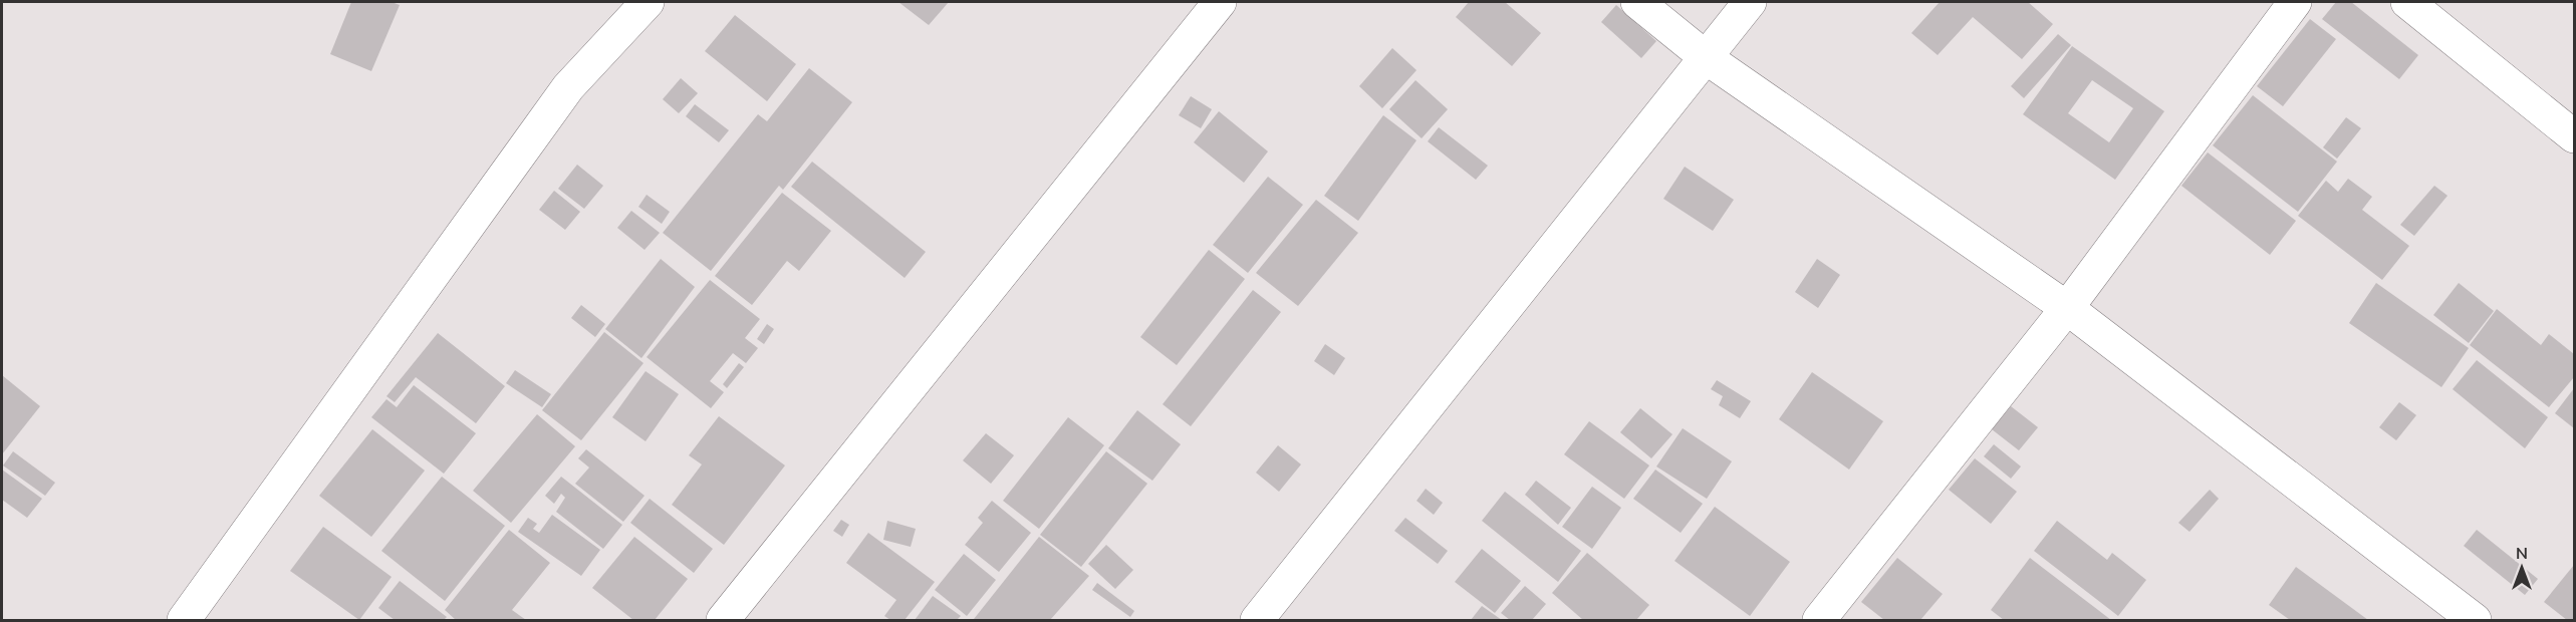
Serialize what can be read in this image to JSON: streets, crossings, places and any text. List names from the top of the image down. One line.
{"north":"top"}
